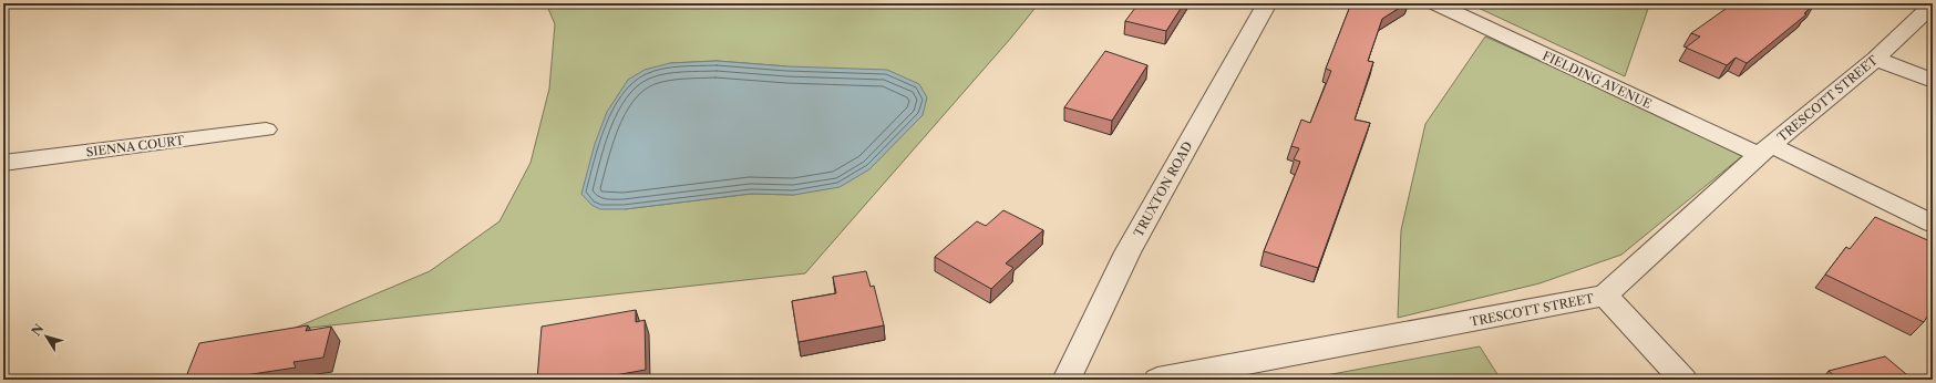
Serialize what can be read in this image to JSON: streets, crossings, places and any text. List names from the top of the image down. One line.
{"streets":{"street":["FIELDING AVENUE","TRESCOTT STREET","SIENNA COURT","TRUXTON ROAD"]},"crossings":[["FIELDING AVENUE","TRESCOTT STREET"]],"north":"top left"}
